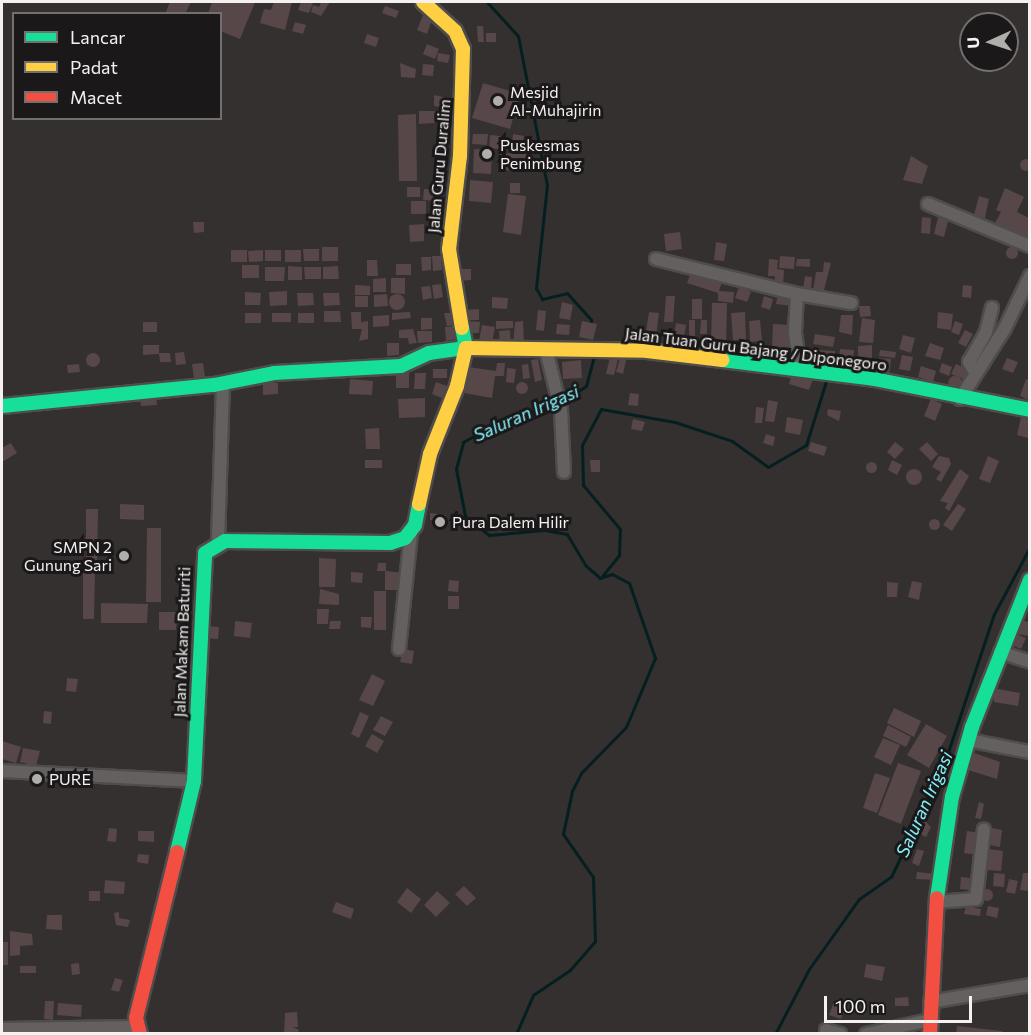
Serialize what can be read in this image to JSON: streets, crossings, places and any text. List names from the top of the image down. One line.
{"streets":{"street":["Jalan Guru Duralim","Jalan Tuan Guru Bajang / Diponegoro","Jalan Makam Baturiti"]},"crossings":[["Jalan Guru Duralim","Jalan Tuan Guru Bajang / Diponegoro"]],"water":["Saluran Irigasi"],"places":["Mesjid Al-Muhajirin","Puskesmas Penimbung","Pura Dalem Hilir","SMPN 2 Gunung Sari","PURE"],"legend":["Lancar","Padat","Macet"],"scale_bar":"100 m","north":"left"}
